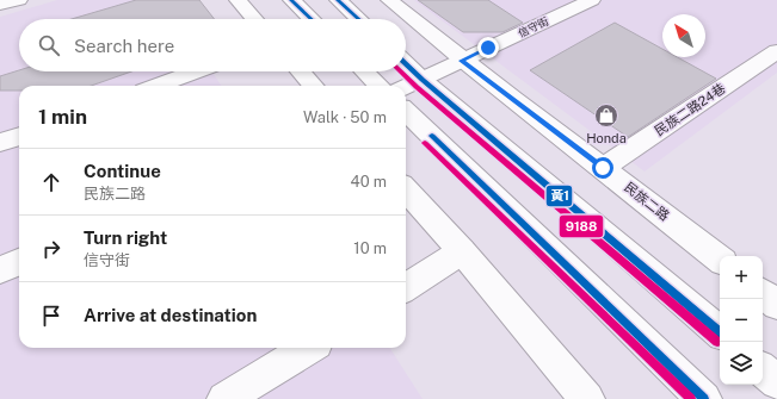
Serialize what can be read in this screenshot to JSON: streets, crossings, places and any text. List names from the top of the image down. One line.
{"streets":{"street":["信守街","民族二路24巷","民族二路"]},"crossings":[["信守街","民族二路"],["民族二路24巷","民族二路"]],"places":{"shop":["Honda"]},"lines":["transit line 黃1","transit line 9188"],"north":"top left","page":{"search":"Search here","heading":["1 min","Walk · 50 m"],"list":[["Continue","民族二路","40 m"],["Turn right","信守街","10 m"],"Arrive at destination"],"map_buttons":["+","−"]}}
